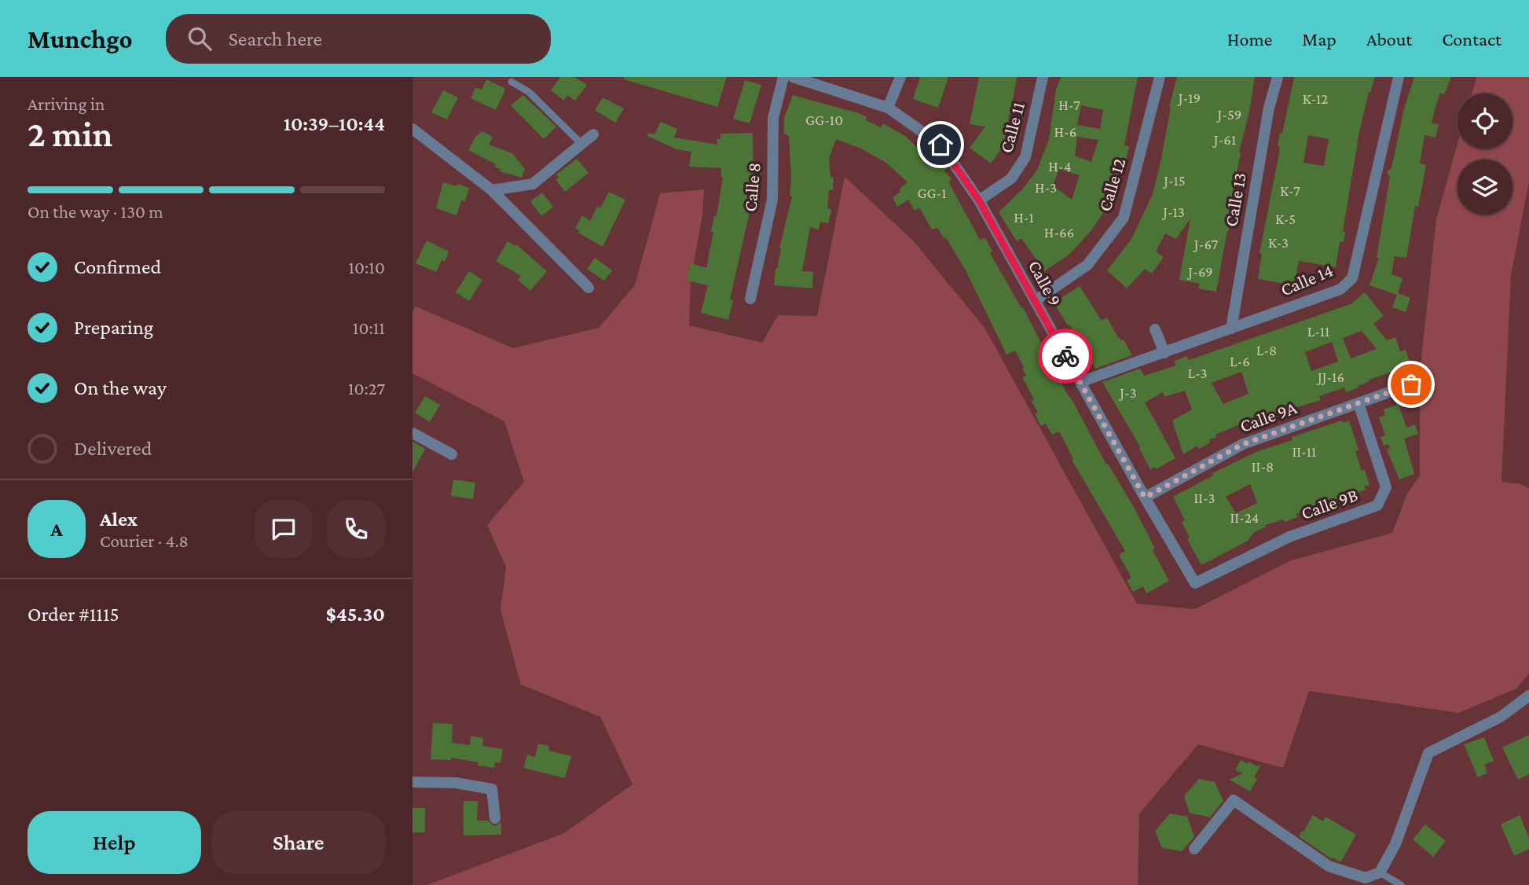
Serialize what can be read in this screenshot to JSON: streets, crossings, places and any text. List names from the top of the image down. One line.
{"streets":{"street":["Calle 11","Calle 12","Calle 8","Calle 13","Calle 14","Calle 9","Calle 9A","Calle 9B"]},"crossings":[["Calle 11","Calle 9"],["Calle 12","Calle 9"],["Calle 13","Calle 14"],["Calle 14","Calle 9"],["Calle 9","Calle 9A"],["Calle 9","Calle 9B"],["Calle 9A","Calle 9B"]],"house_numbers":["J-19","K-12","H-7","J-59","GG-10","H-6","J-61","H-4","J-15","H-3","K-7","GG-1","J-13","H-1","K-5","H-66","K-3","J-67","J-69","L-11","L-8","L-6","L-3","JJ-16","J-3","II-11","II-8","II-3","II-24"],"page":{"header":"Munchgo","search":"Search here","nav":["Home","Map","About","Contact"],"heading":["2 min","Arriving in","10:39–10:44"],"panel":["Alex","Courier · 4.8","Order #1115","$45.30"],"bar":"On the way · 130 m","list":[["Confirmed","10:10"],["Preparing","10:11"],["On the way","10:27"],"Delivered"],"round":"A","buttons":["Help","Share"]}}
